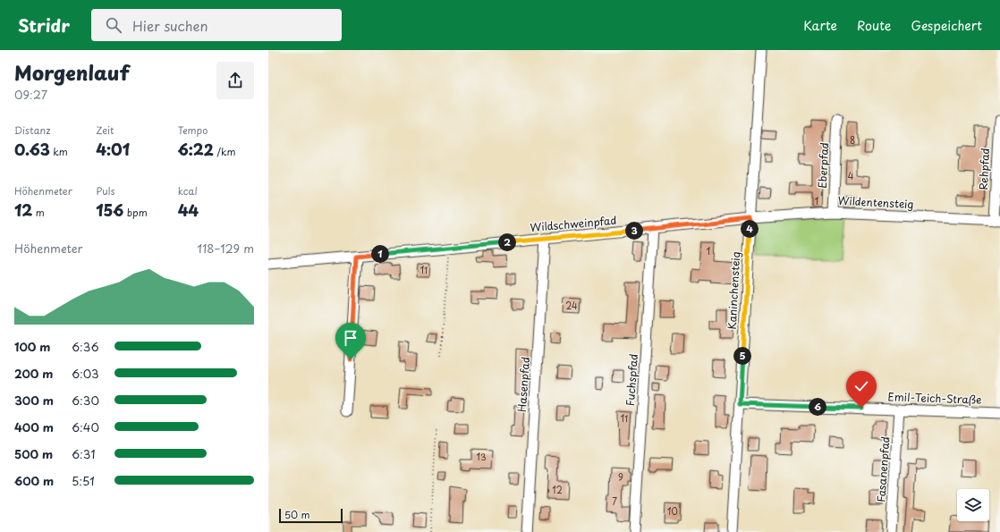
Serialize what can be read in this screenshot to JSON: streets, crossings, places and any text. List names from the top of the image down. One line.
{"streets":{"street":["Eberpfad","Rehpfad","Wildentensteig","Wildschweinpfad","Kaninchensteig","Fuchspfad","Hasenpfad","Emil-Teich-Straße","Fasanenpfad"]},"crossings":[["Eberpfad","Wildentensteig"],["Rehpfad","Wildentensteig"],["Wildentensteig","Wildschweinpfad"],["Wildentensteig","Kaninchensteig"],["Wildschweinpfad","Kaninchensteig"],["Wildschweinpfad","Fuchspfad"],["Wildschweinpfad","Hasenpfad"],["Kaninchensteig","Emil-Teich-Straße"],["Emil-Teich-Straße","Fasanenpfad"]],"house_numbers":["8","4","1","1","11","24","11","13","9","12","7","10"],"scale_bar":"50 m","page":{"header":"Stridr","search":"Hier suchen","nav":["Karte","Route","Gespeichert"],"heading":["Morgenlauf","09:27"],"stats":[["Distanz","0.63 km"],["Zeit","4:01"],["Tempo","6:22 /km"],["Höhenmeter","12 m"],["Puls","156 bpm"],["kcal","44"]],"pins":["4","3","2","1","5","6"],"chart":["Höhenmeter","118–129 m"],"list":[{"name":"100 m","note":"6:36"},{"name":"200 m","note":"6:03"},{"name":"300 m","note":"6:30"},{"name":"400 m","note":"6:40"},{"name":"500 m","note":"6:31"},{"name":"600 m","note":"5:51"}],"scale":"50 m"}}
